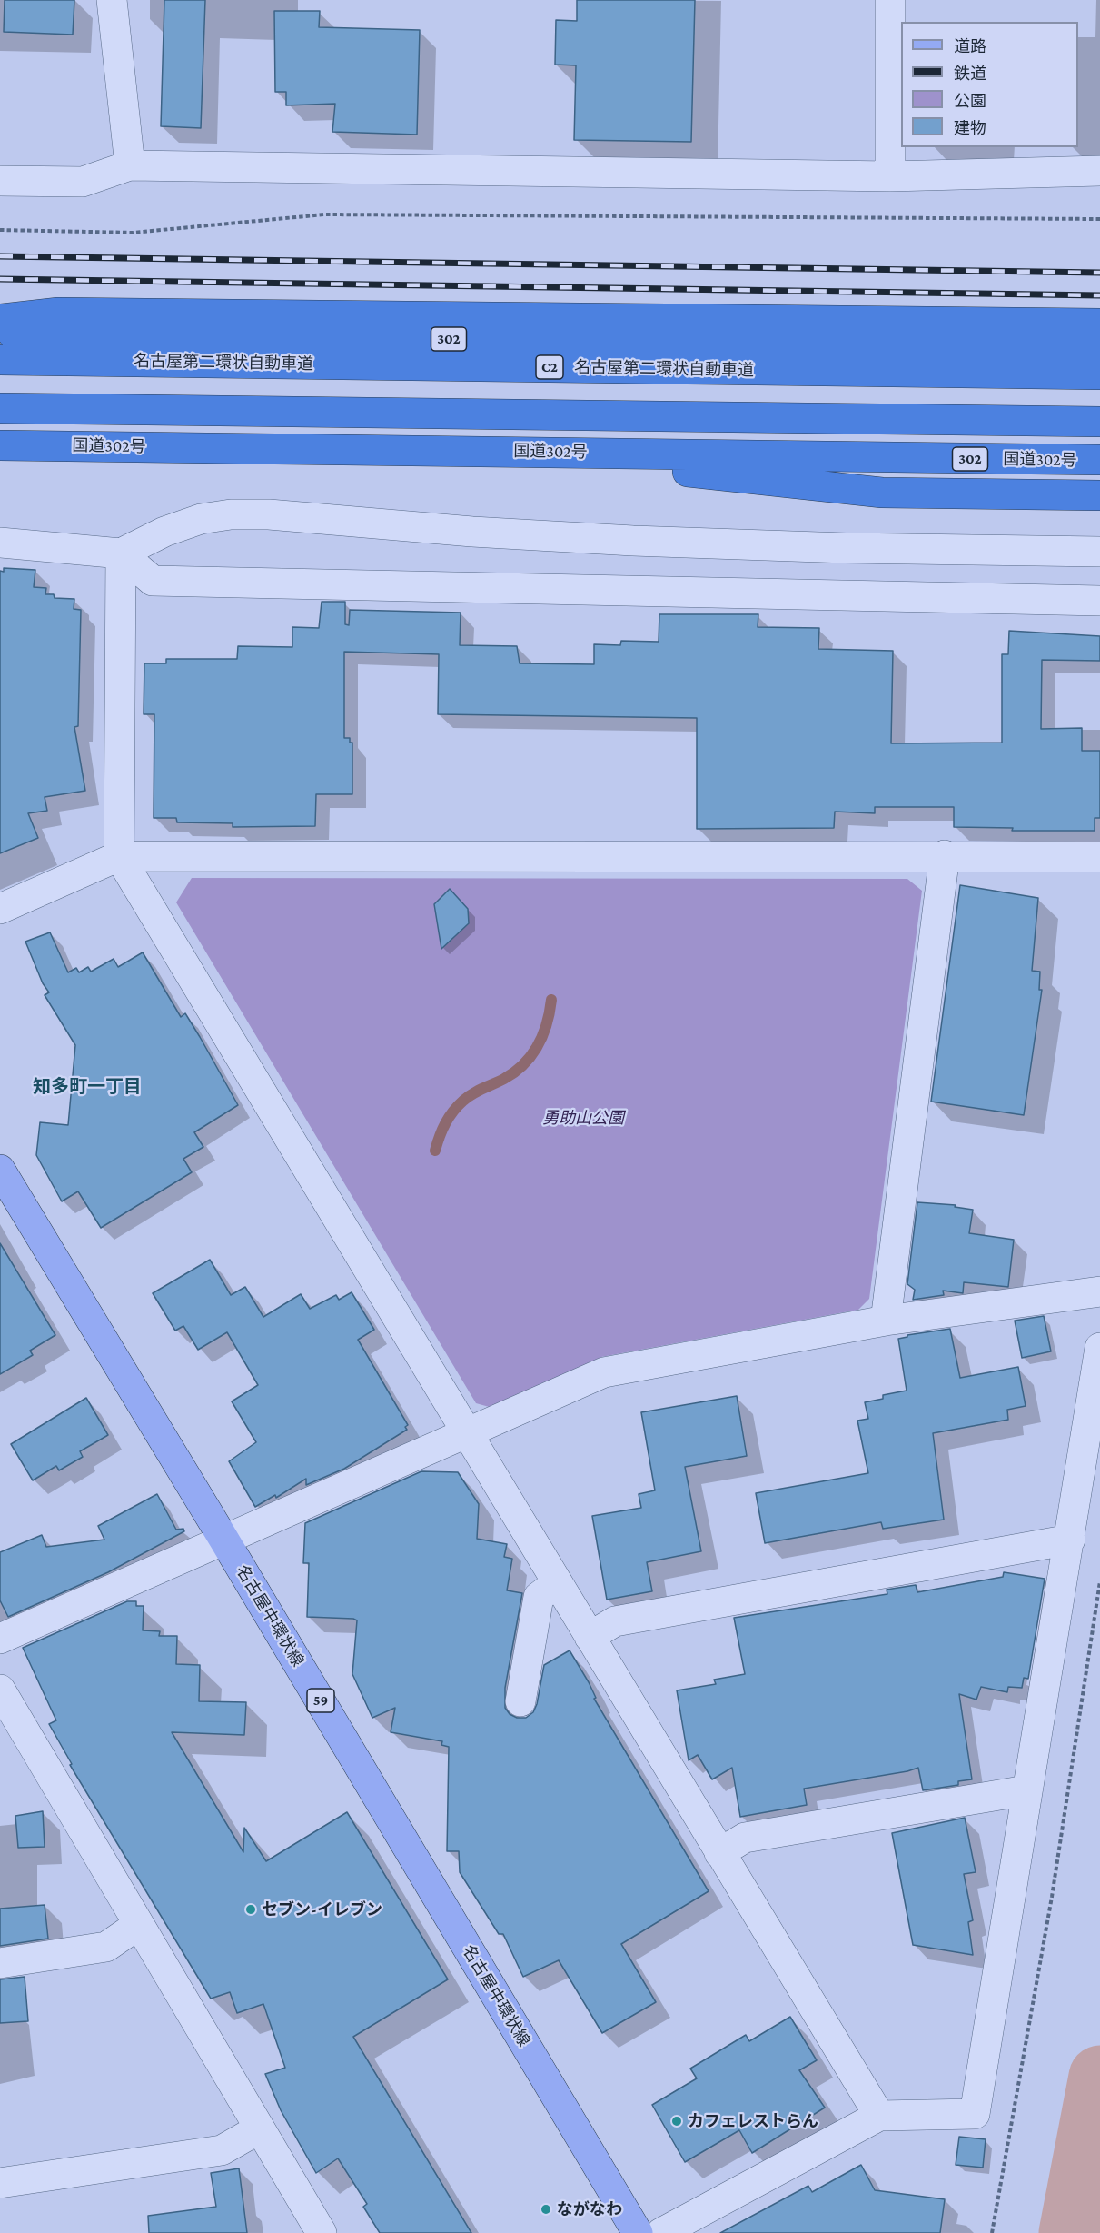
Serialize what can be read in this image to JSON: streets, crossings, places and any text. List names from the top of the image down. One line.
{"streets":{"highway":["302","名古屋第二環状自動車道","C2","国道302号"],"main road":["名古屋中環状線","59"]},"districts":["知多町一丁目"],"parks":["勇助山公園"],"places":["セブン-イレブン","カフェレストらん","ながなわ"],"legend":["道路","鉄道","公園","建物"]}
